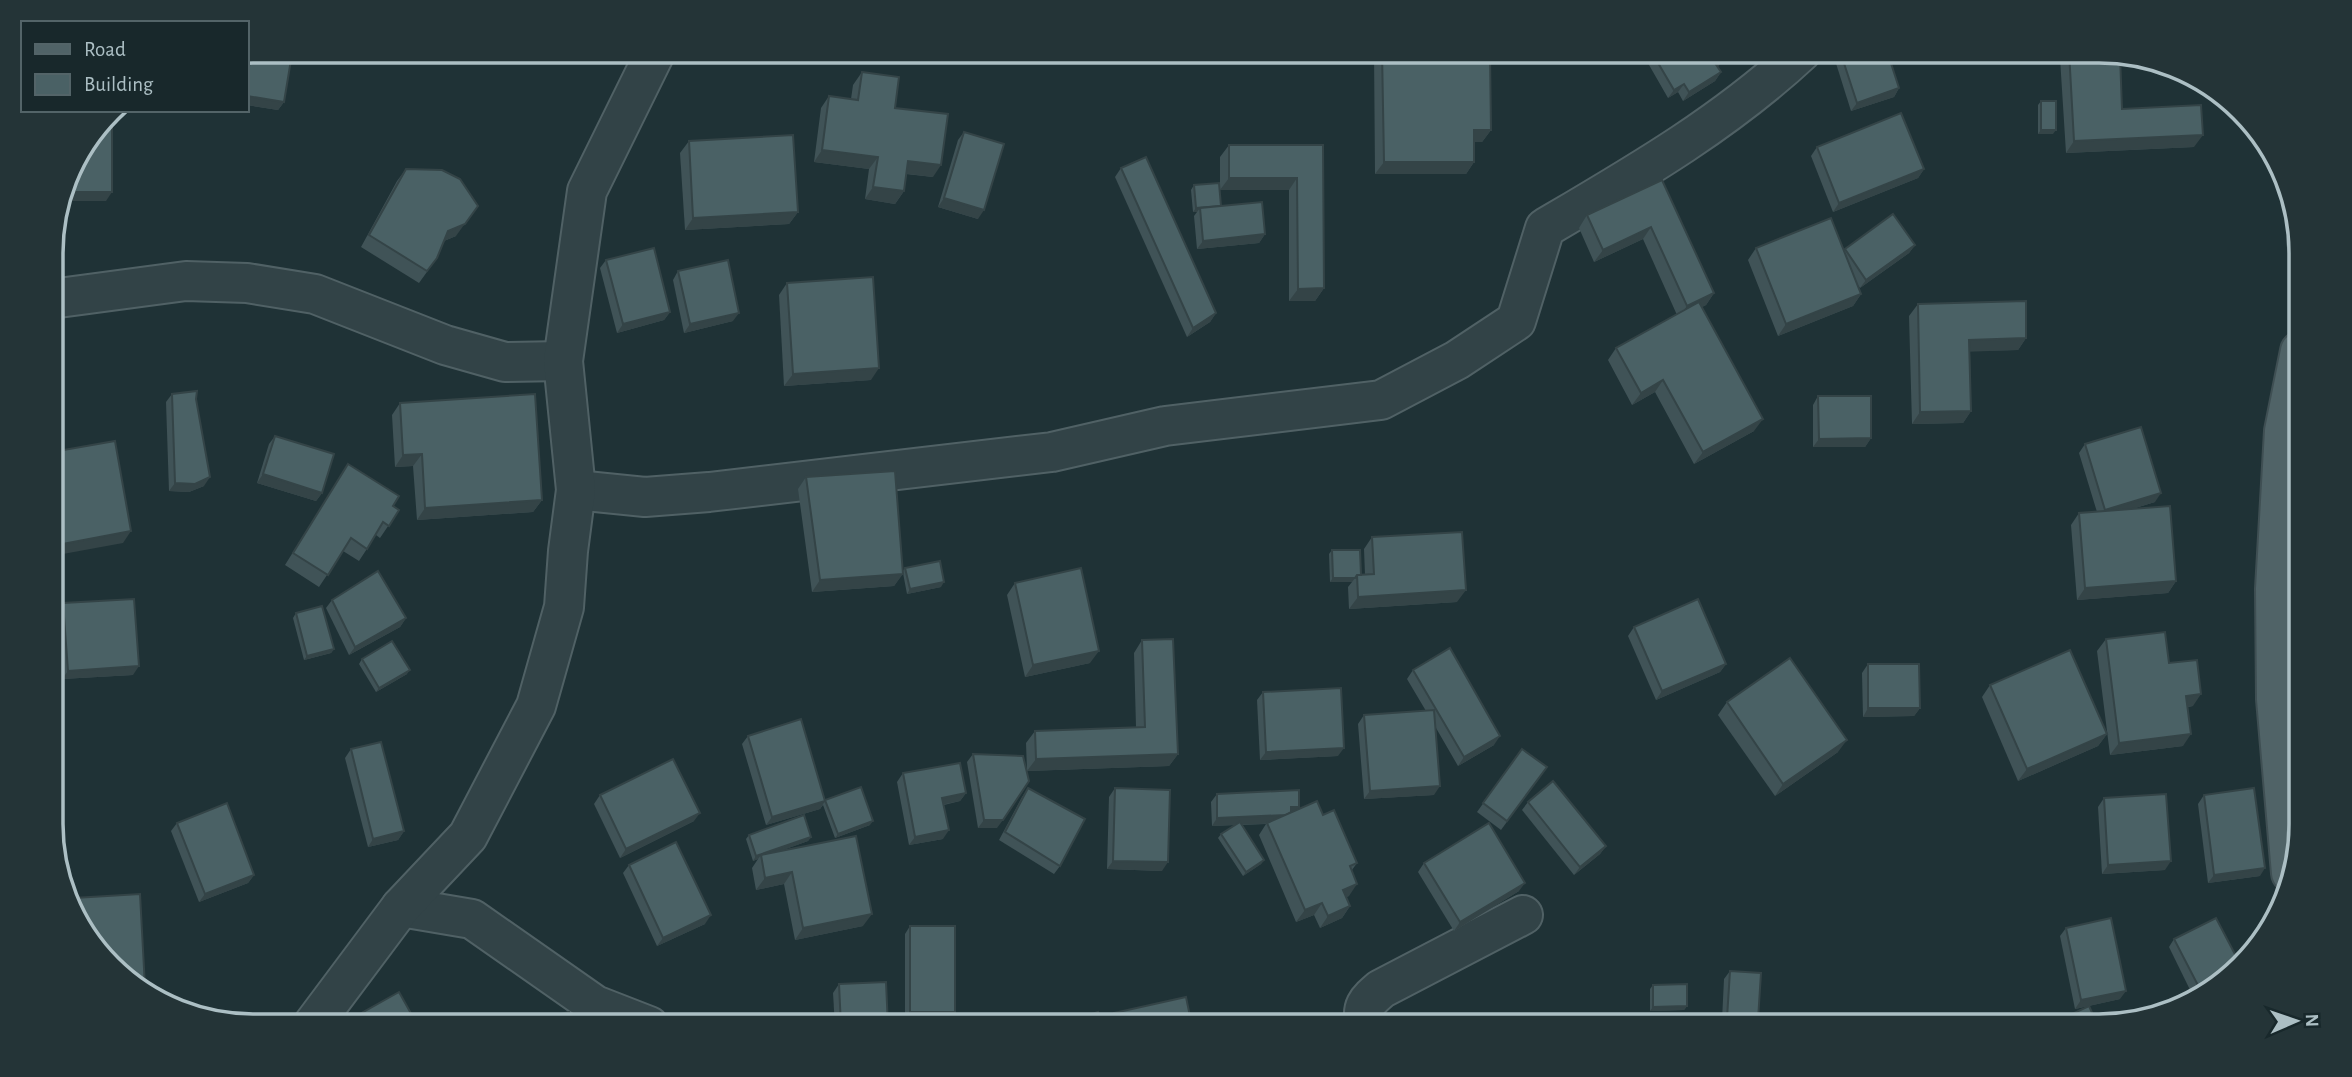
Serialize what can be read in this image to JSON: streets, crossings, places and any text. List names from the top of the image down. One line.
{"legend":["Road","Building"],"north":"right"}
